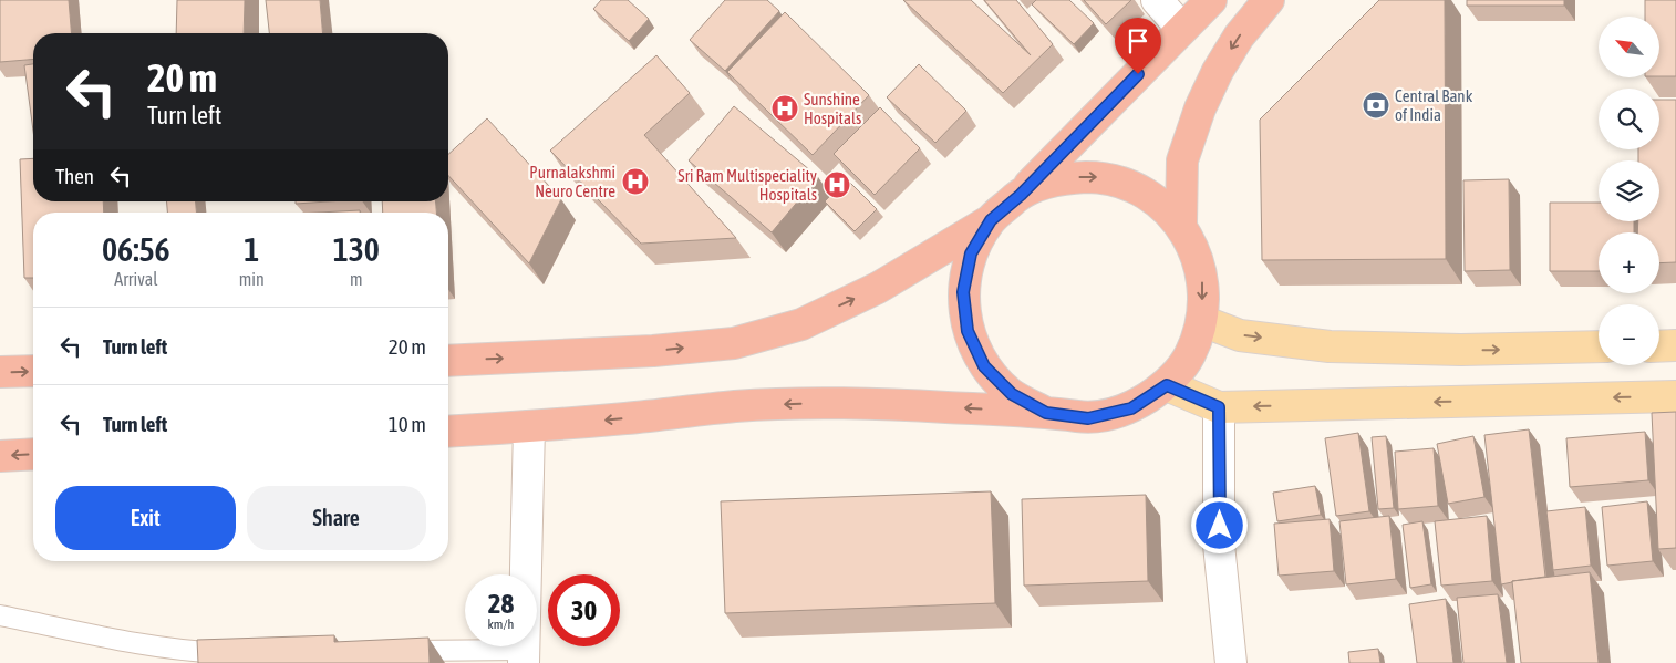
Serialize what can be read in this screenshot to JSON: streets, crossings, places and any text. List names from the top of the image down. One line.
{"places":{"bank":["Central Bank of India"],"hospital":["Sunshine Hospitals","Purnalakshmi Neuro Centre","Sri Ram Multispeciality Hospitals"]},"north":"top left","page":{"map_buttons":["+","−"],"turn":["20 m","Turn left"],"then":"Then","eta":["06:56","Arrival","1","min","130","m"],"list":[{"name":"Turn left","value":"20 m"},{"name":"Turn left","value":"10 m"}],"buttons":["Exit","Share"],"speed":"28 km/h","limit":"30"}}
